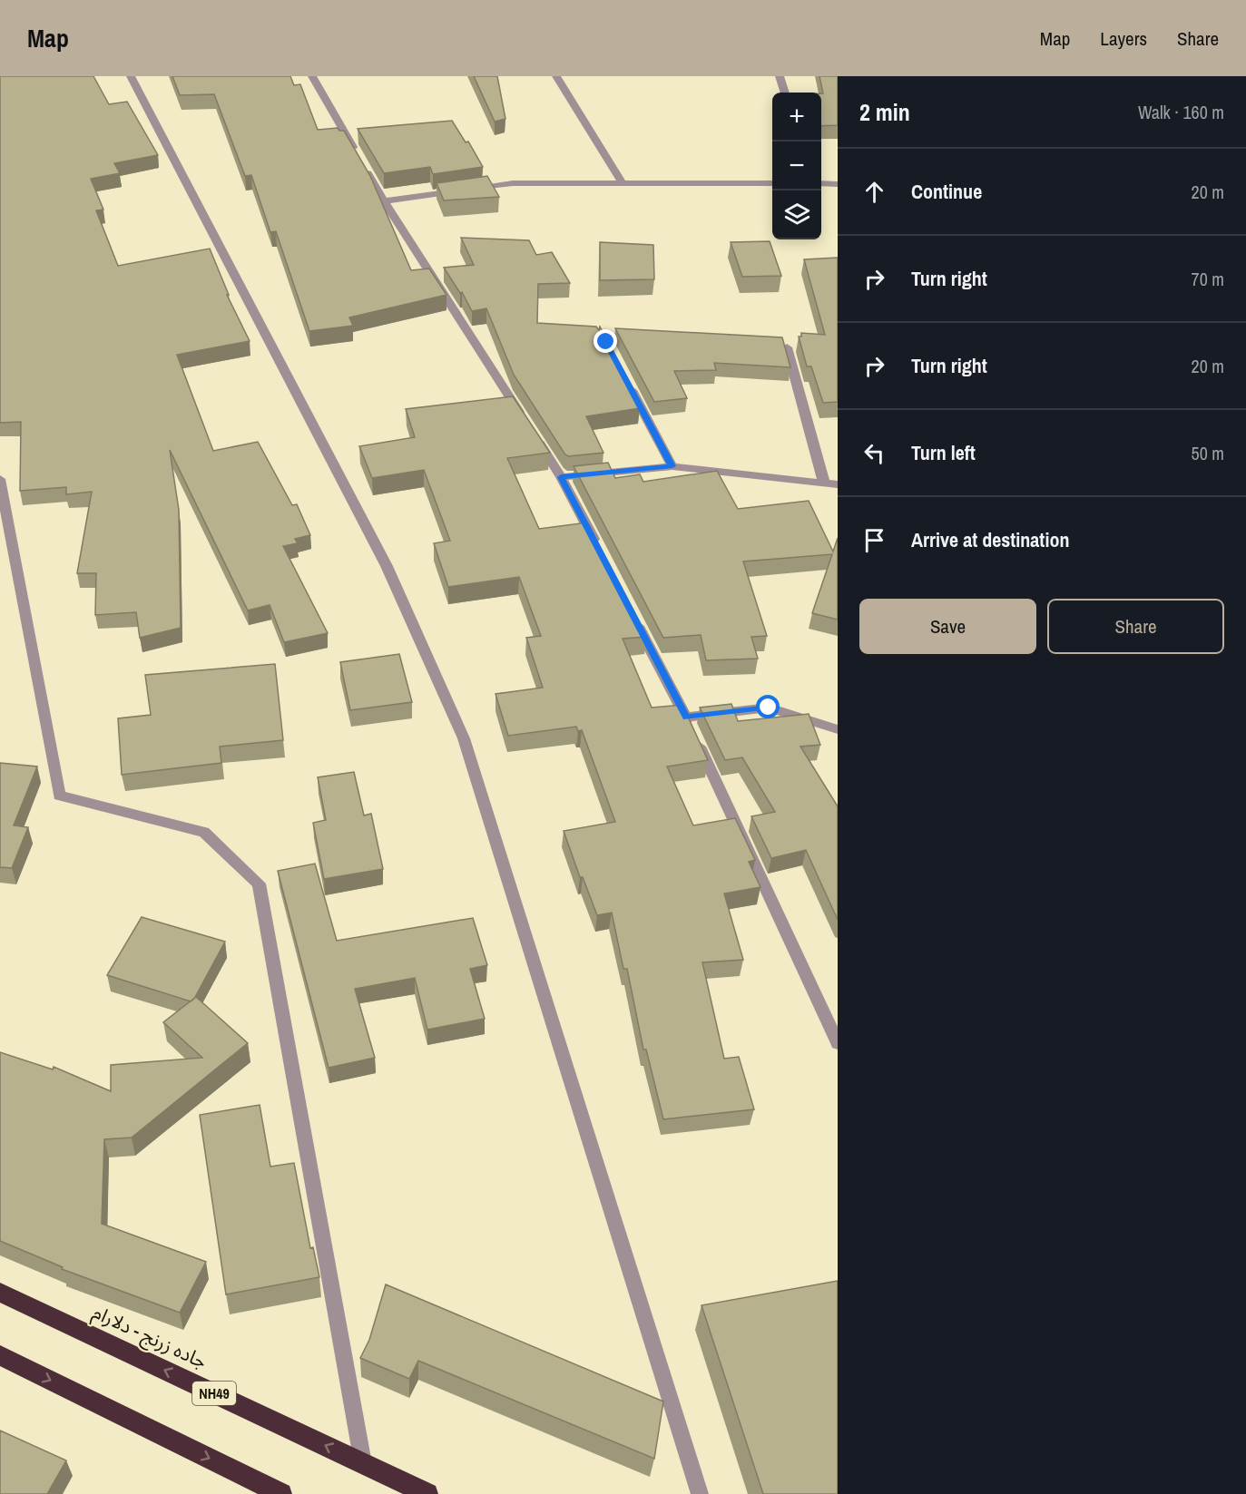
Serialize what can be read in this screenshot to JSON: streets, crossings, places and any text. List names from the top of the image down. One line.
{"streets":{"highway":["جاده زرنج - دلارام","NH49"]},"page":{"header":"Map","nav":["Map","Layers","Share"],"heading":["2 min","Walk · 160 m"],"map_buttons":["+","−"],"list":[["Continue","20 m"],["Turn right","70 m"],["Turn right","20 m"],["Turn left","50 m"],"Arrive at destination"],"buttons":["Save","Share"]}}
